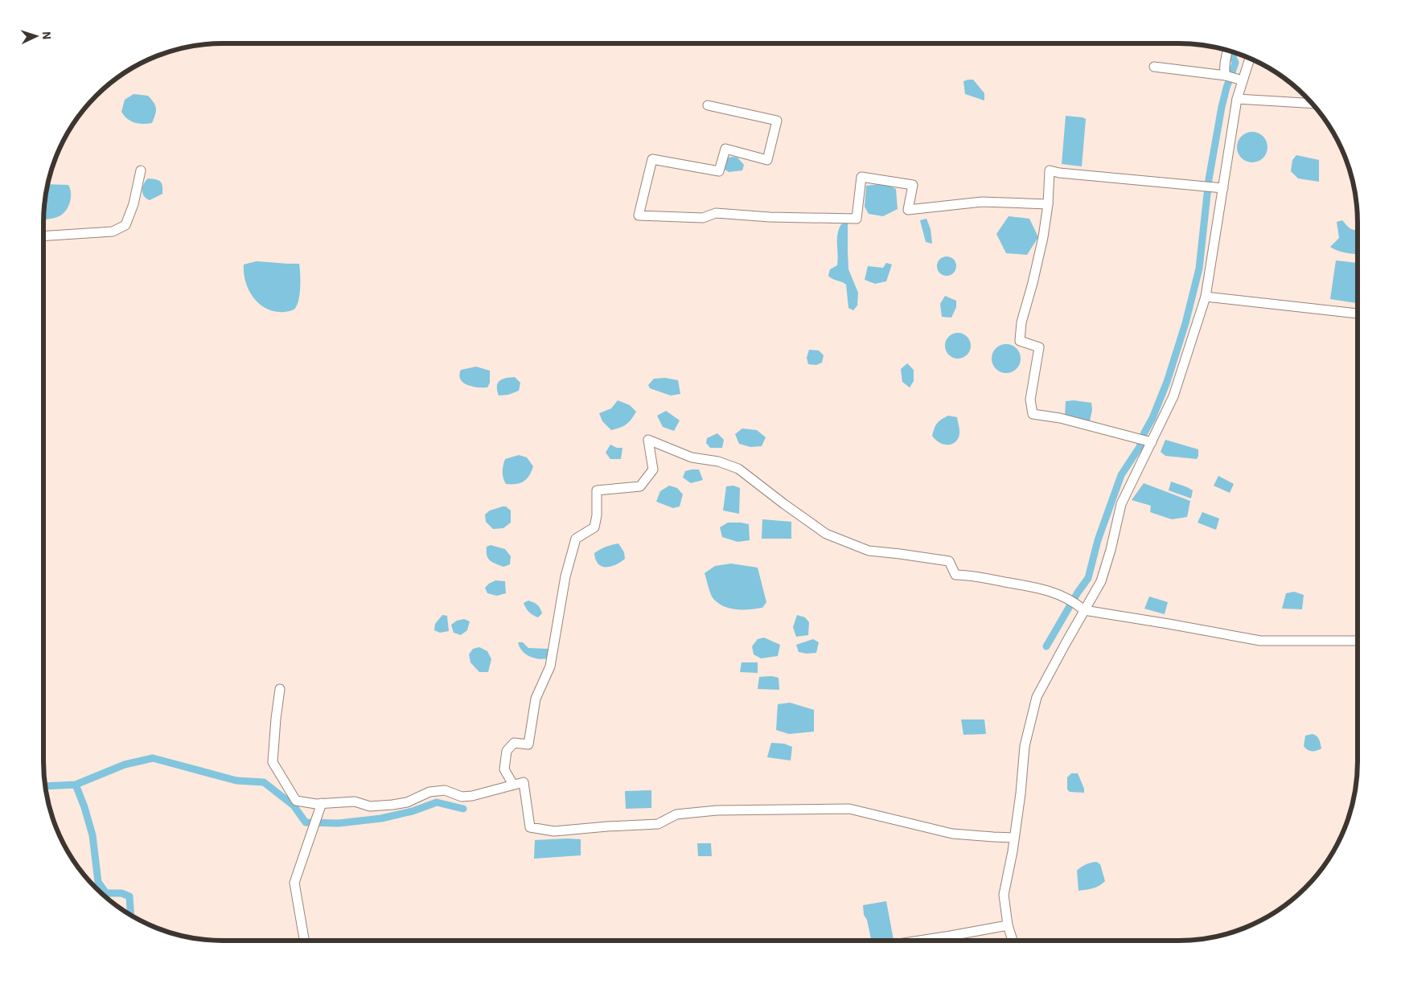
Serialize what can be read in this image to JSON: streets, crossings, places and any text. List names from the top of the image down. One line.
{"north":"right"}
